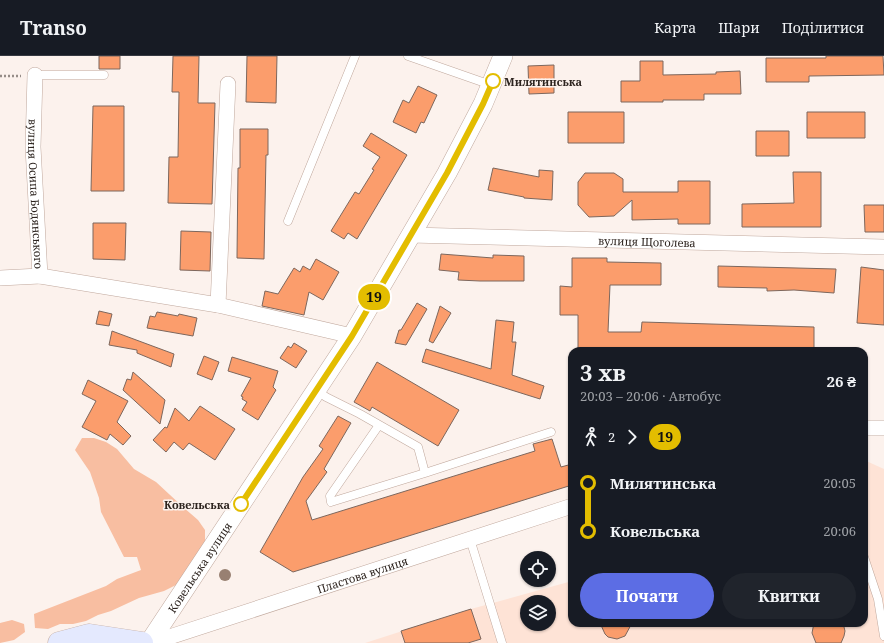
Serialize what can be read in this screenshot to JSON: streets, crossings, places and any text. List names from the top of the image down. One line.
{"streets":{"street":["вулиця Осипа Бодянського","вулиця Щоголева","Ковельська вулиця","Пластова вулиця"]},"crossings":[["вулиця Осипа Бодянського","Ковельська вулиця"],["вулиця Щоголева","Ковельська вулиця"],["Ковельська вулиця","Пластова вулиця"]],"places":["Милятинська","Ковельська"],"lines":["bus line 19"],"page":{"header":"Transo","nav":["Карта","Шари","Поділитися"],"on_map":"19","heading":["3 хв","20:03 – 20:06 · Автобус","26 ₴"],"legs":["2","19"],"list":[{"name":"Милятинська","value":"20:05"},{"name":"Ковельська","value":"20:06"}],"buttons":["Почати","Квитки"]}}
